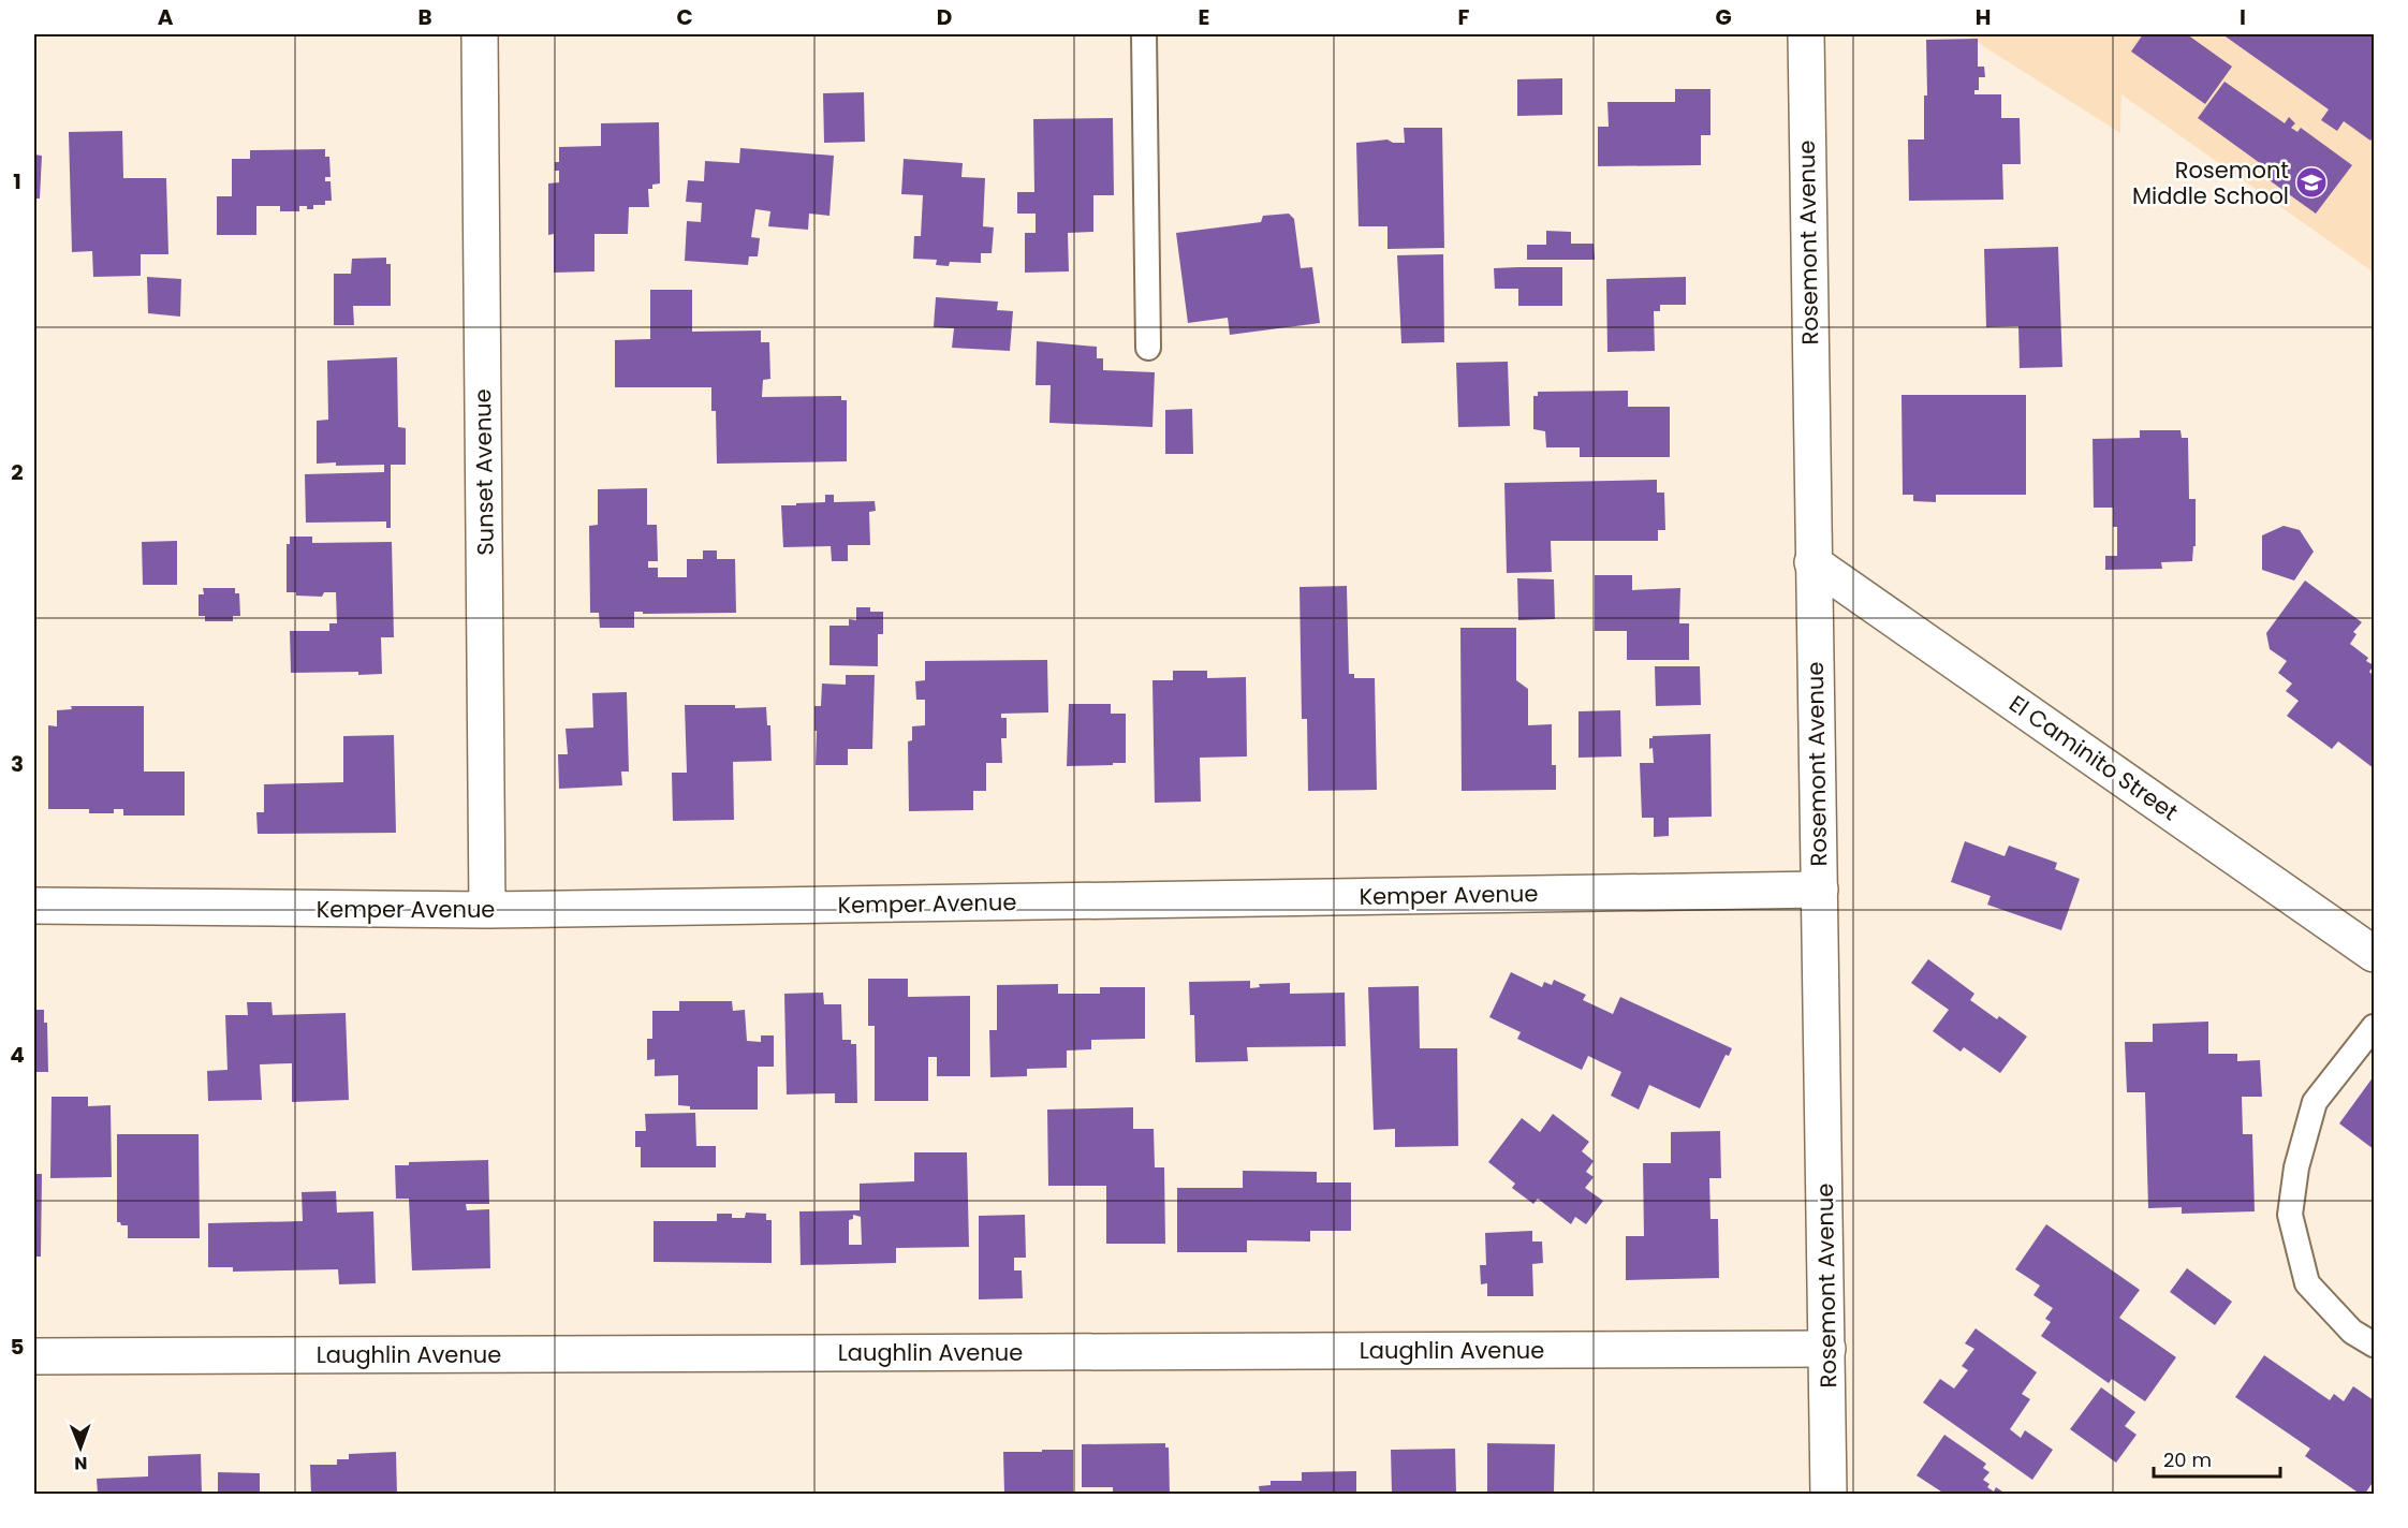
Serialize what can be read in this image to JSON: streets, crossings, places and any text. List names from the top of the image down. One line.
{"streets":{"street":["Rosemont Avenue","Sunset Avenue","El Caminito Street","Kemper Avenue","Laughlin Avenue"]},"crossings":[["Rosemont Avenue","El Caminito Street"],["Rosemont Avenue","Kemper Avenue"],["Rosemont Avenue","Laughlin Avenue"],["Sunset Avenue","Kemper Avenue"]],"places":{"school or university":["Rosemont Middle School"]},"scale_bar":"20 m","north":"bottom","grid":{"columns":["A","B","C","D","E","F","G","H","I"],"rows":["1","2","3","4","5"]}}
